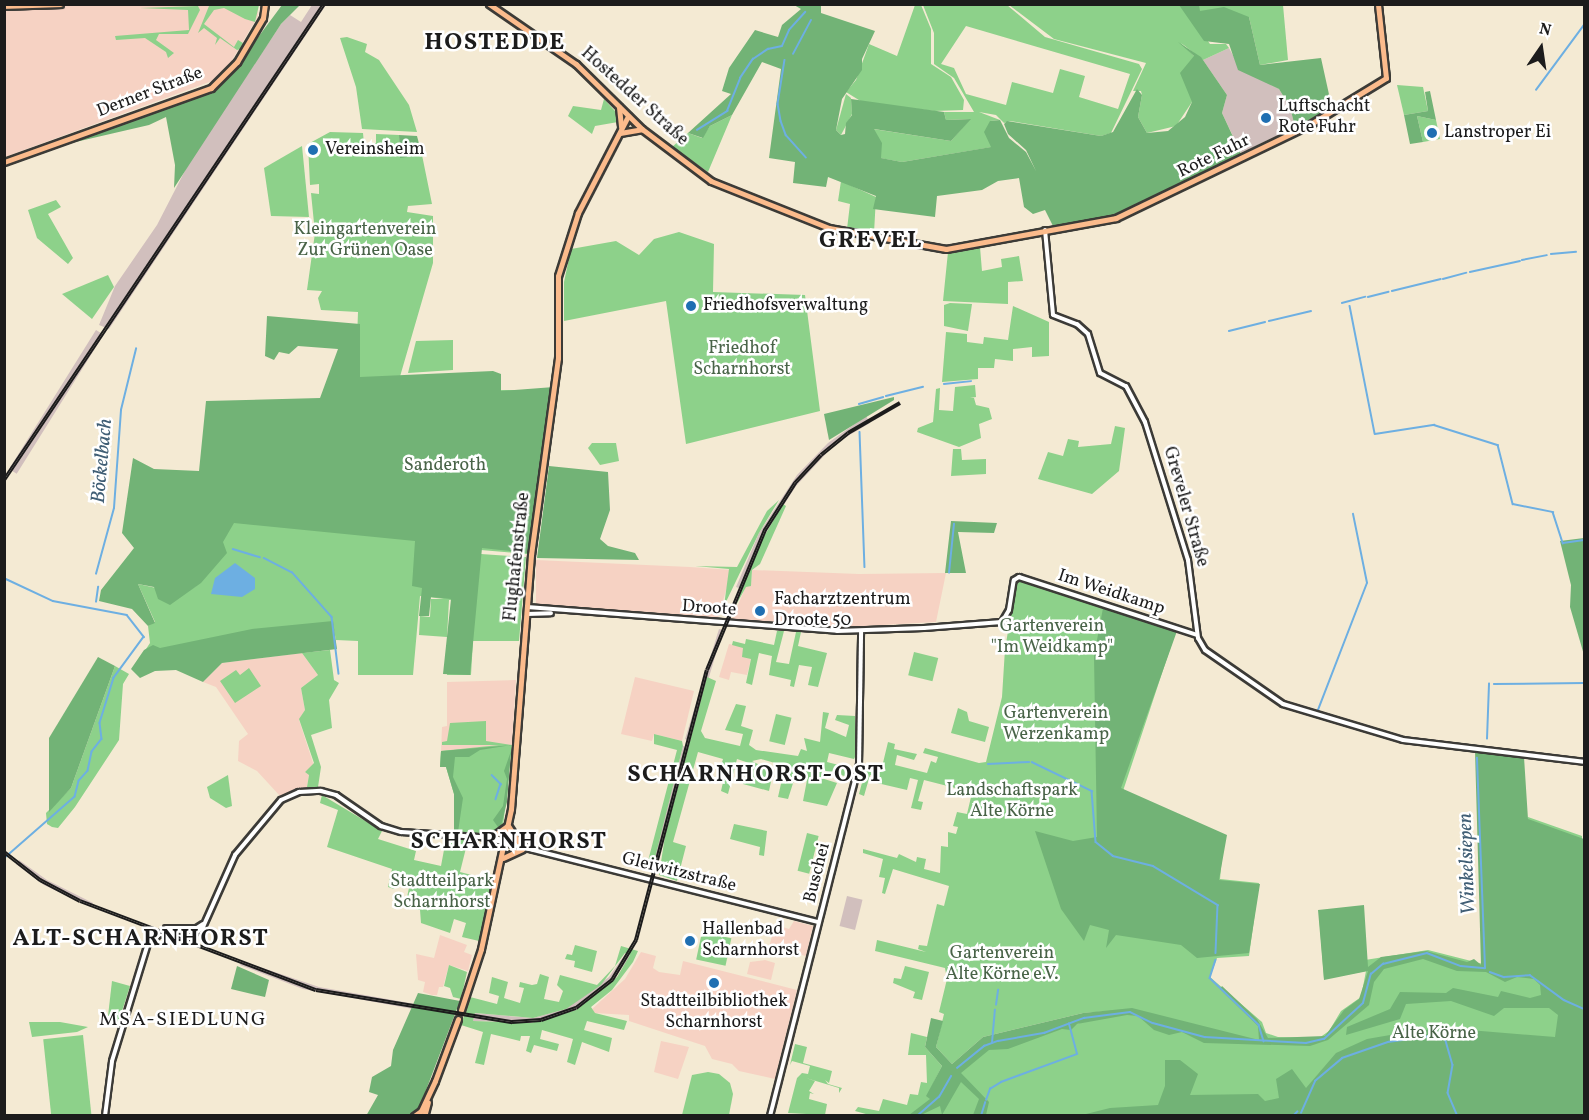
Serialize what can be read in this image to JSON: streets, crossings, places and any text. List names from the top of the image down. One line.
{"streets":{"main road":["Derner Straße","Hostedder Straße","Rote Fuhr","Flughafenstraße"],"street":["Greveler Straße","Im Weidkamp","Droote","Gleiwitzstraße","Buschei"]},"crossings":[["Hostedder Straße","Rote Fuhr"],["Hostedder Straße","Greveler Straße"],["Hostedder Straße","Flughafenstraße"],["Rote Fuhr","Greveler Straße"],["Greveler Straße","Im Weidkamp"],["Flughafenstraße","Droote"],["Flughafenstraße","Gleiwitzstraße"],["Im Weidkamp","Droote"],["Droote","Buschei"],["Gleiwitzstraße","Buschei"]],"districts":["HOSTEDDE","GREVEL","SCHARNHORST-OST","SCHARNHORST","ALT-SCHARNHORST","MSA-SIEDLUNG"],"water":["Böckelbach","Winkelsiepen"],"parks":["Kleingartenverein Zur Grünen Oase","Friedhof Scharnhorst","Sanderoth","Gartenverein \"Im Weidkamp\"","Gartenverein Werzenkamp","Landschaftspark Alte Körne","Stadtteilpark Scharnhorst","Gartenverein Alte Körne e.V.","Alte Körne"],"places":["Luftschacht Rote Fuhr","Lanstroper Ei","Vereinsheim","Friedhofsverwaltung","Facharztzentrum Droote 50","Hallenbad Scharnhorst","Stadtteilbibliothek Scharnhorst"],"north":"top"}
